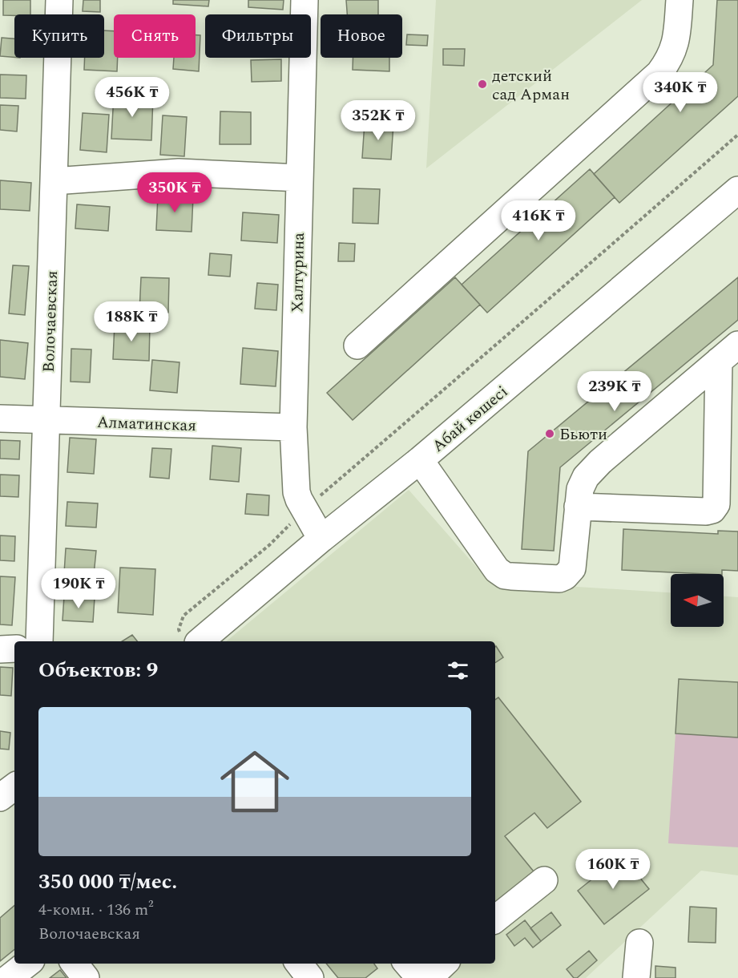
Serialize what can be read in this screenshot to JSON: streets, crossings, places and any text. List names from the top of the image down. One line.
{"streets":{"street":["Халтурина","Волочаевская","Абай көшесі","Алматинская"]},"crossings":[["Халтурина","Абай көшесі"],["Халтурина","Алматинская"],["Волочаевская","Алматинская"]],"places":["детский сад Арман","Бьюти"],"north":"left","page":{"chip":["Купить","Снять","Фильтры","Новое"],"price":["340K ₸","456K ₸","352K ₸","350K ₸","416K ₸","188K ₸","239K ₸","190K ₸","160K ₸"],"heading":"Объектов: 9","list":[{"name":"350 000 ₸/мес.","note":"4-комн. · 136 m² · Волочаевская"}]}}
